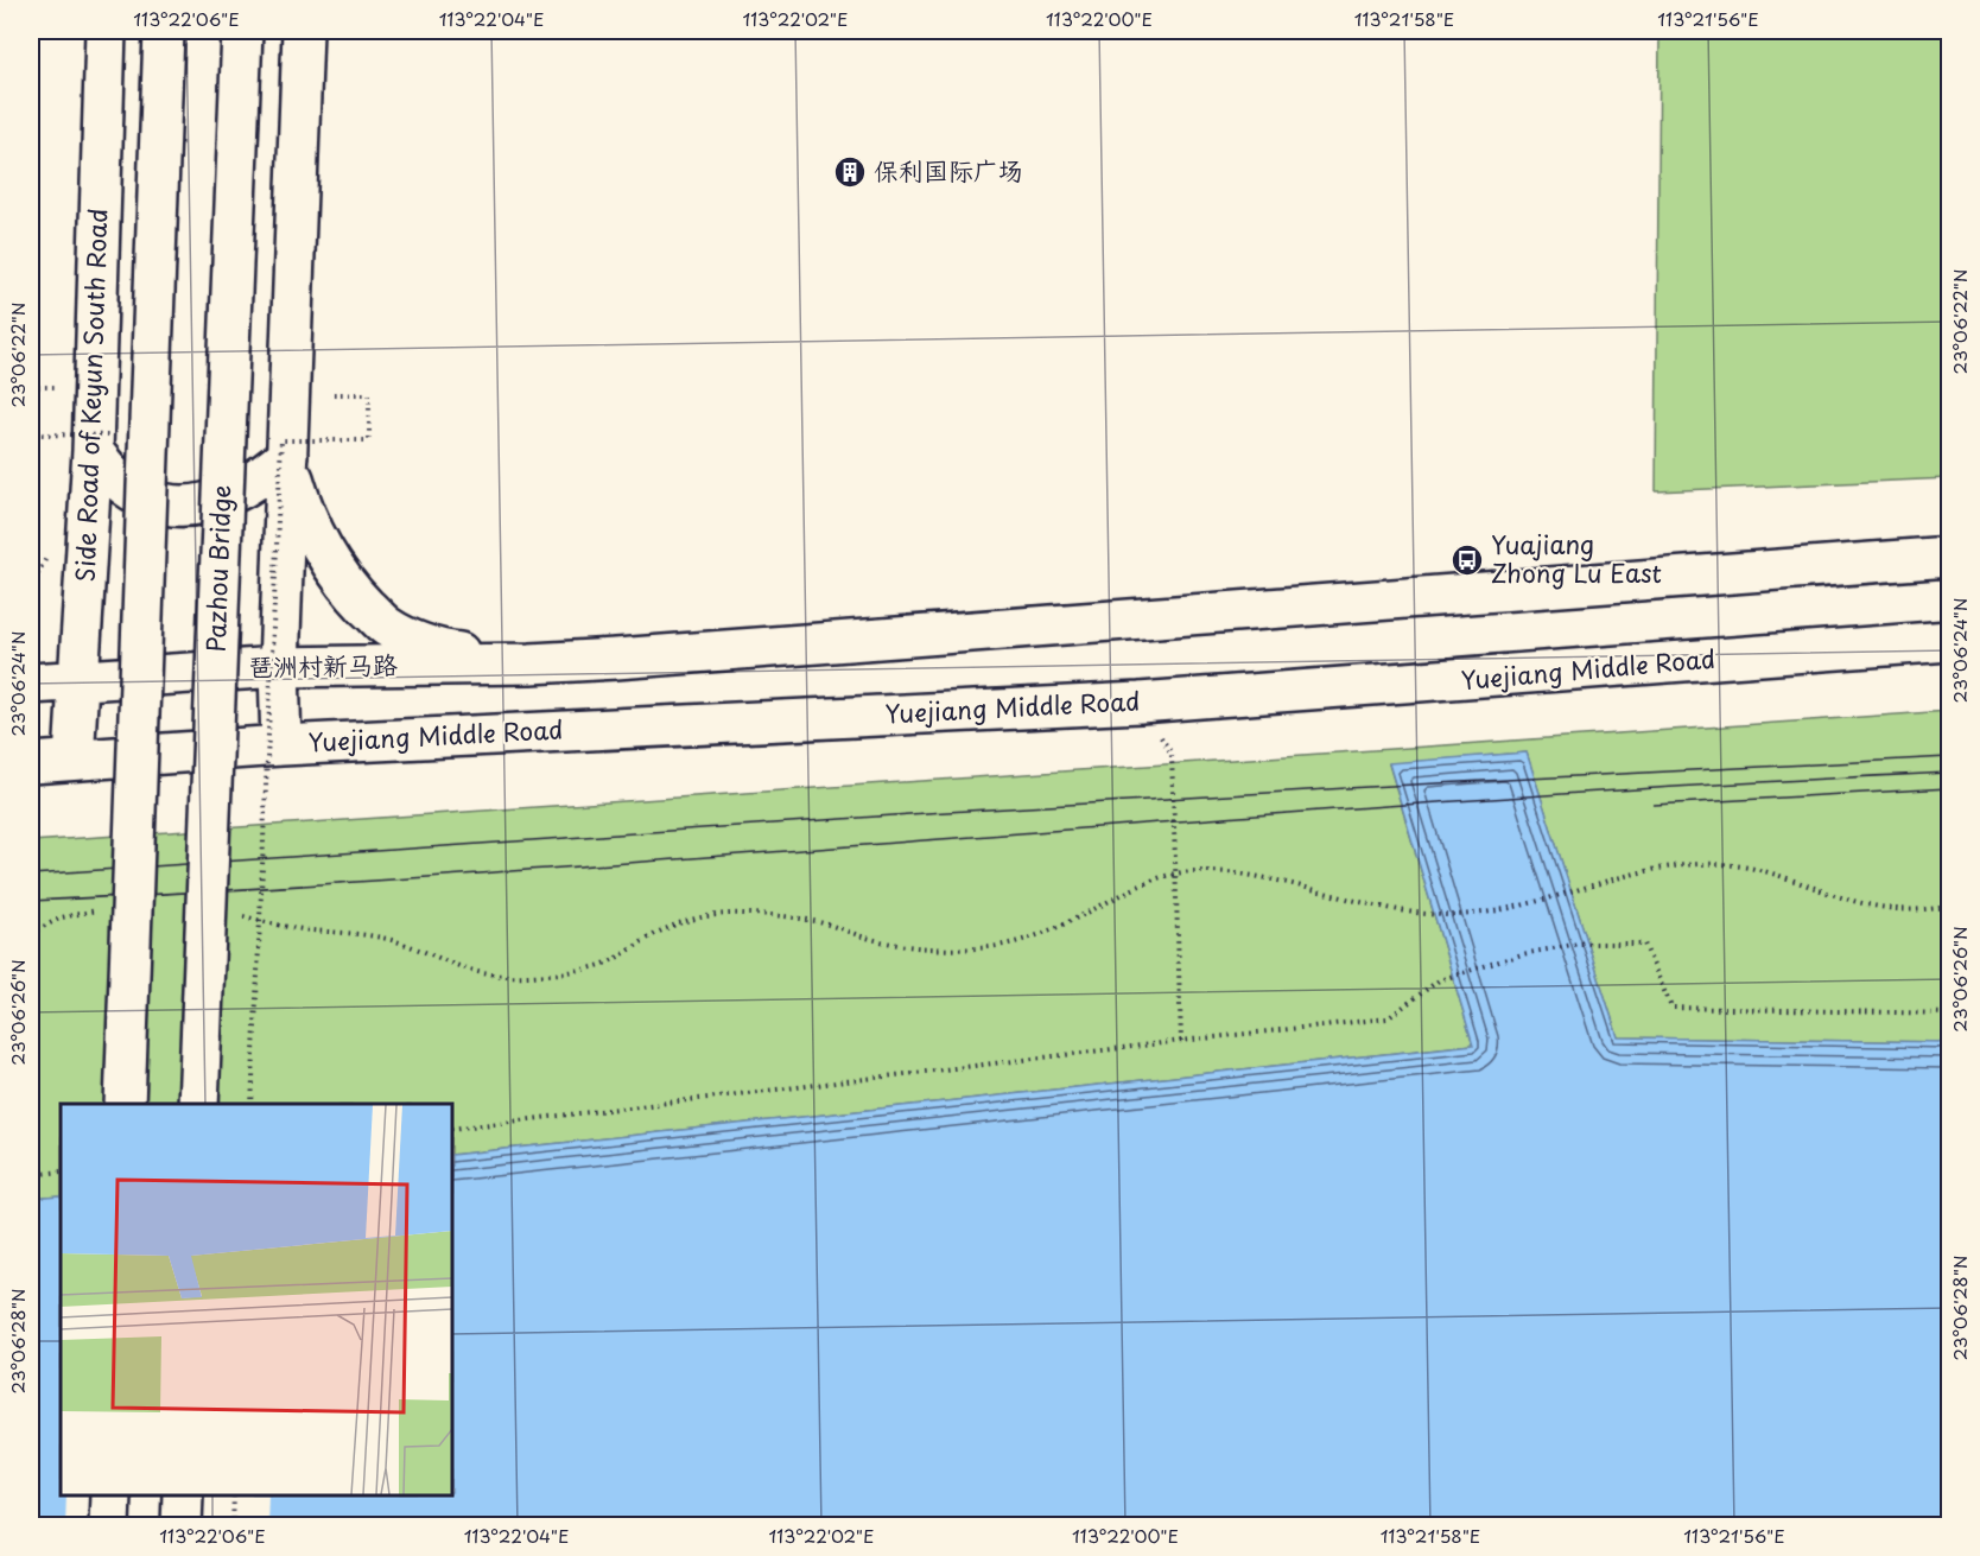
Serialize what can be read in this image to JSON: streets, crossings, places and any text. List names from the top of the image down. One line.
{"streets":{"main road":["Side Road of Keyun South Road","Pazhou Bridge","琶洲村新马路","Yuejiang Middle Road"]},"crossings":[["Side Road of Keyun South Road","琶洲村新马路"],["Side Road of Keyun South Road","Yuejiang Middle Road"]],"places":{"building":["保利国际广场"],"bus stop":["Yuajiang Zhong Lu East"]},"coordinates":["113°22'06\"E","113°22'04\"E","113°22'02\"E","113°22'00\"E","113°21'58\"E","113°21'56\"E","23°06'22\"N","23°06'24\"N","23°06'26\"N","23°06'28\"N"]}
